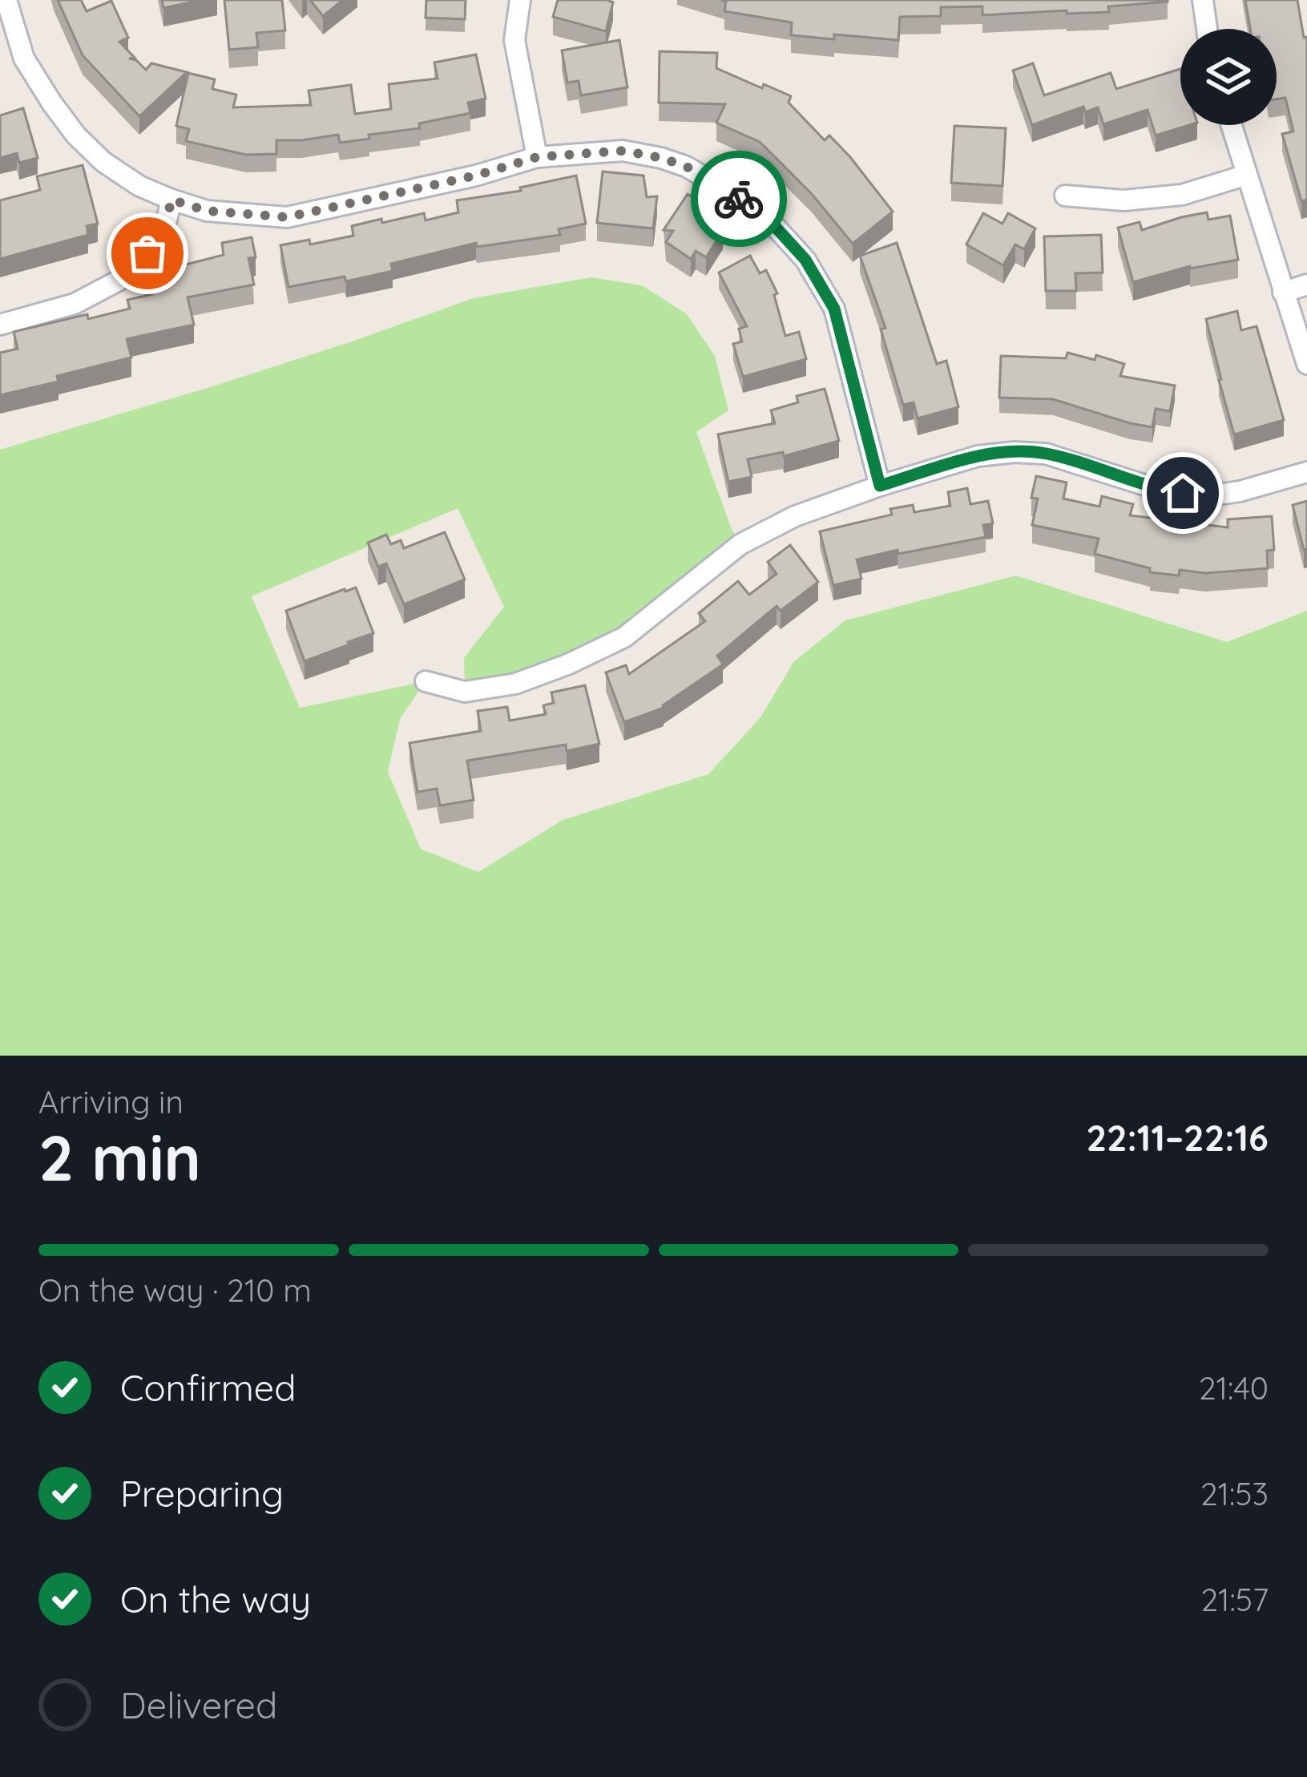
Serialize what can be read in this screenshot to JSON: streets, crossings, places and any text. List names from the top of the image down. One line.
{"page":{"heading":["2 min","Arriving in","22:11–22:16"],"bar":"On the way · 210 m","list":[["Confirmed","21:40"],["Preparing","21:53"],["On the way","21:57"],"Delivered"]}}
